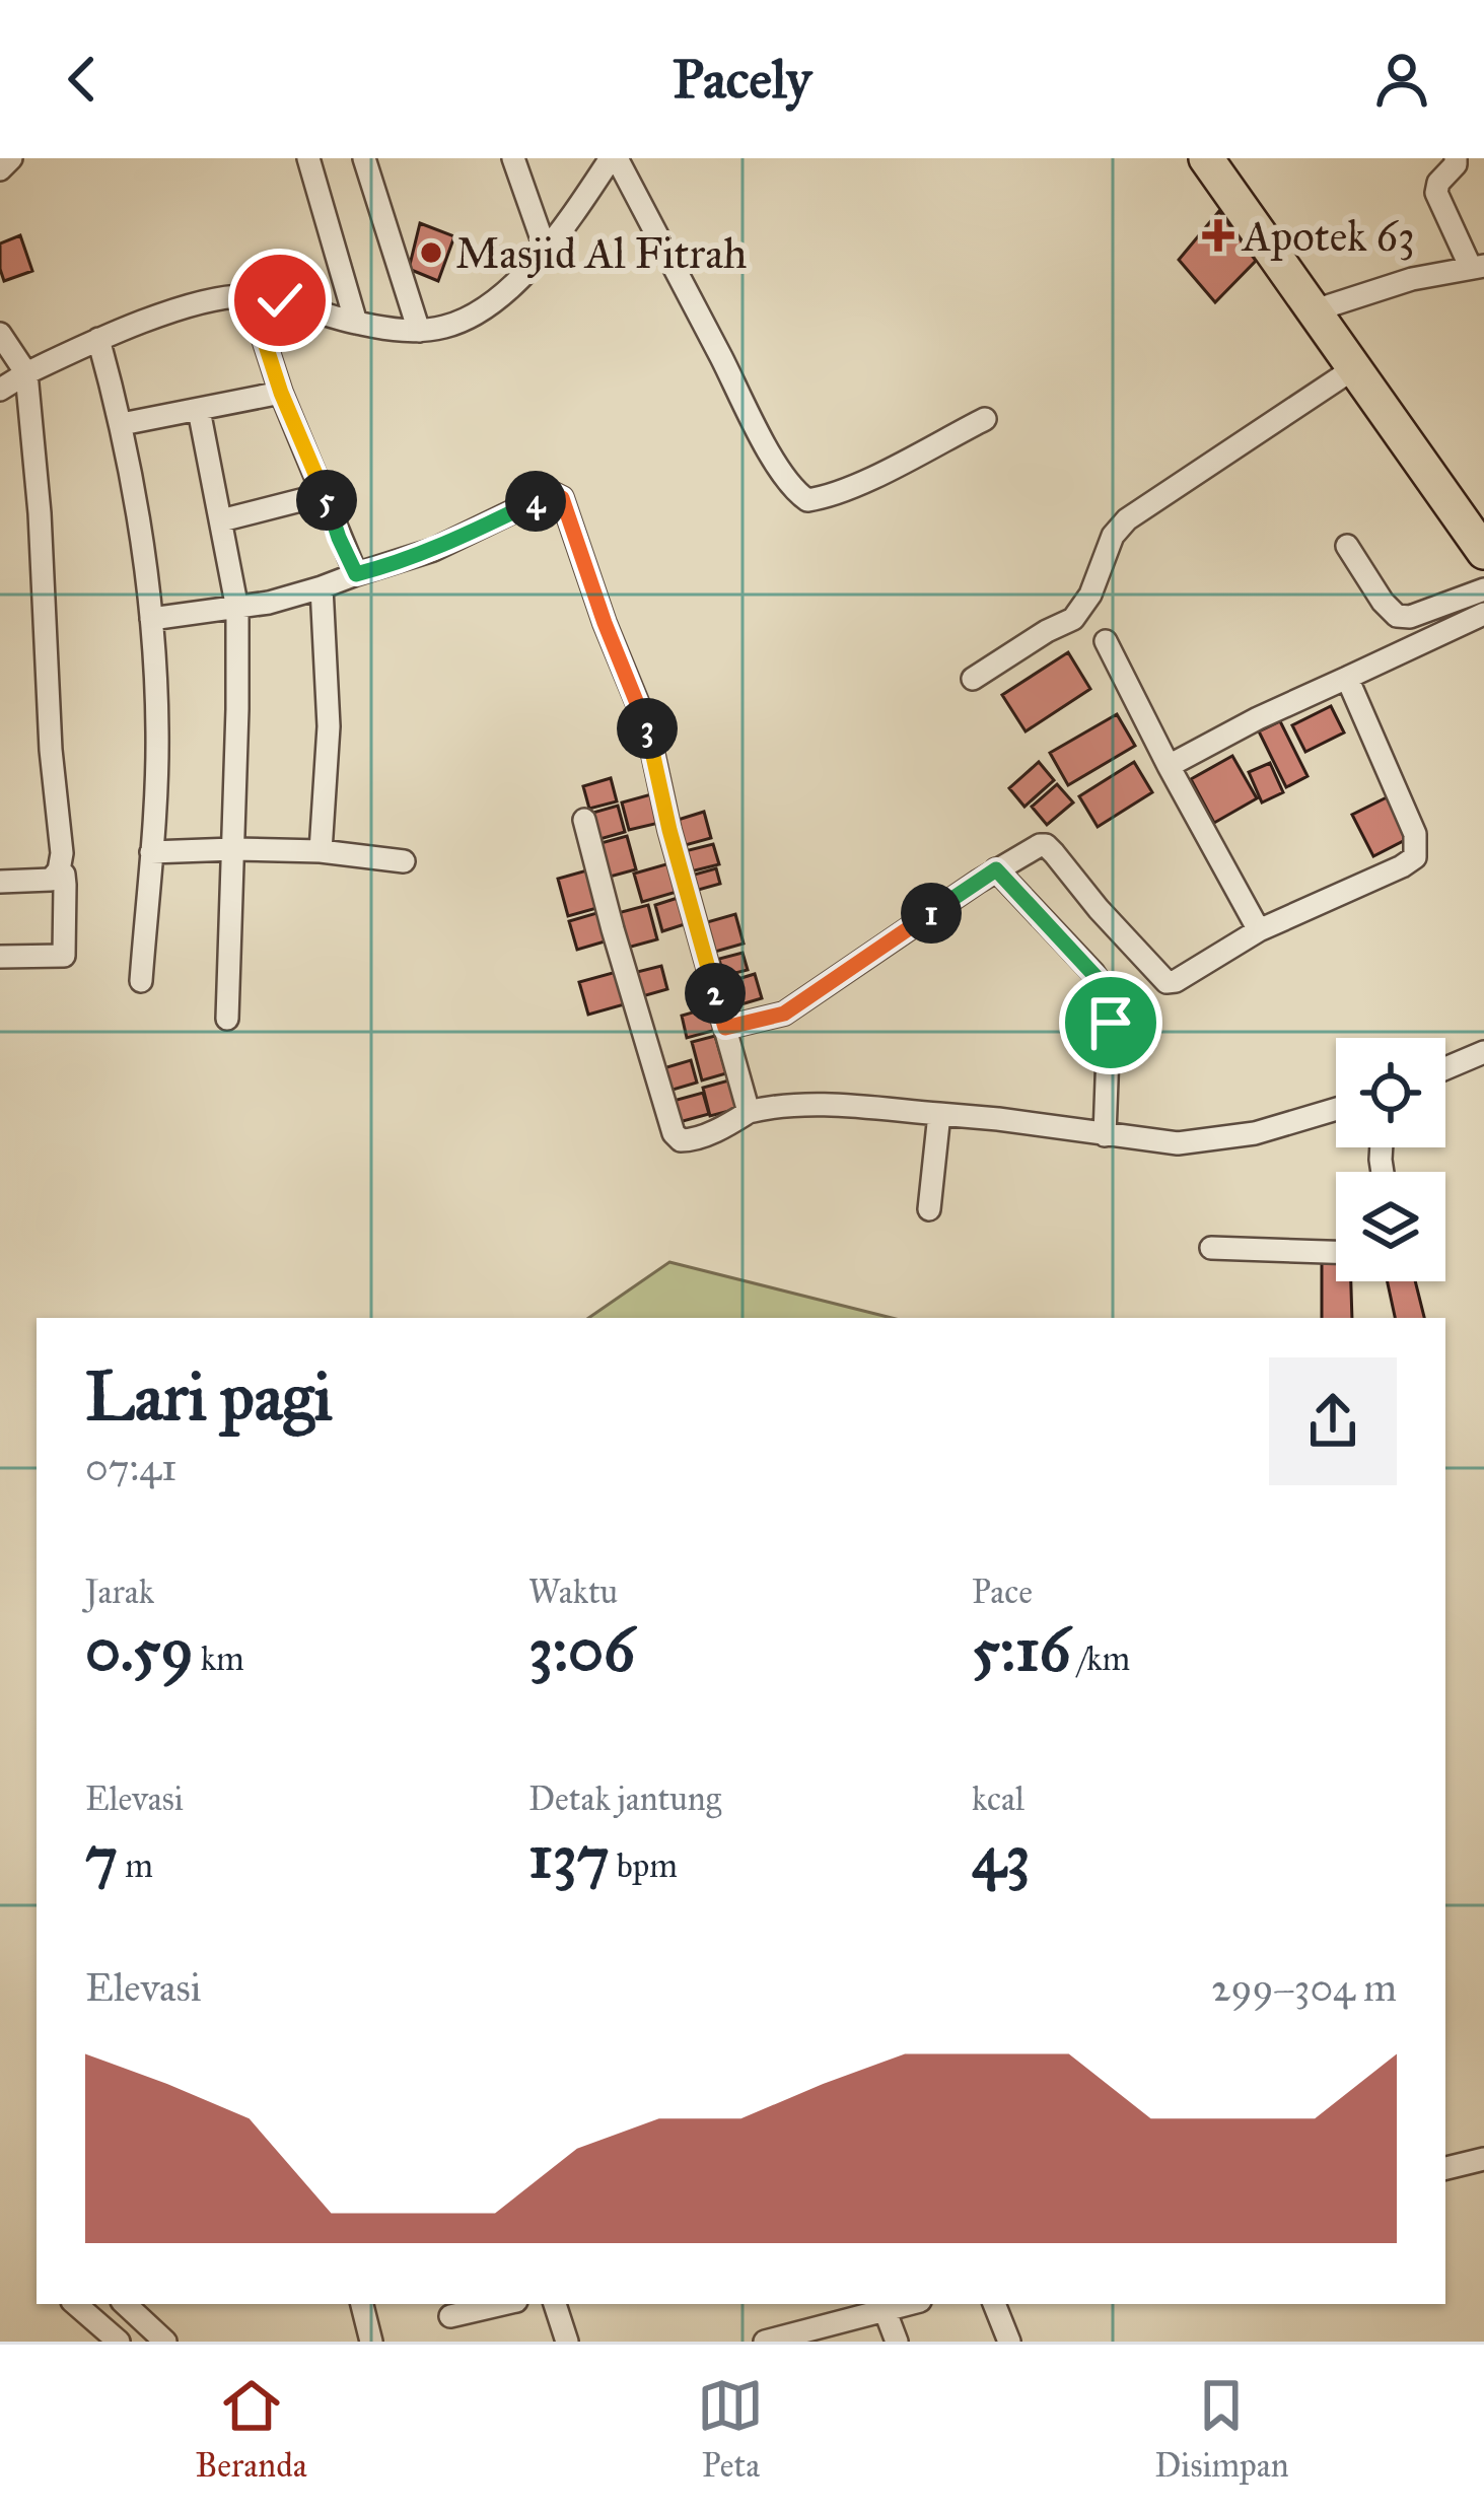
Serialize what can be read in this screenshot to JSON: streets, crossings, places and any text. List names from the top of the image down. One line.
{"places":{"health":["Apotek 63"],"other":["Masjid Al Fitrah"]},"page":{"header":"Pacely","pins":["5","4","3","1","2"],"heading":["Lari pagi","07:41"],"stats":[["Jarak","0.59 km"],["Waktu","3:06"],["Pace","5:16 /km"],["Elevasi","7 m"],["Detak jantung","137 bpm"],["kcal","43"]],"chart":["Elevasi","299–304 m"],"tabs":["Beranda","Peta","Disimpan"]}}
